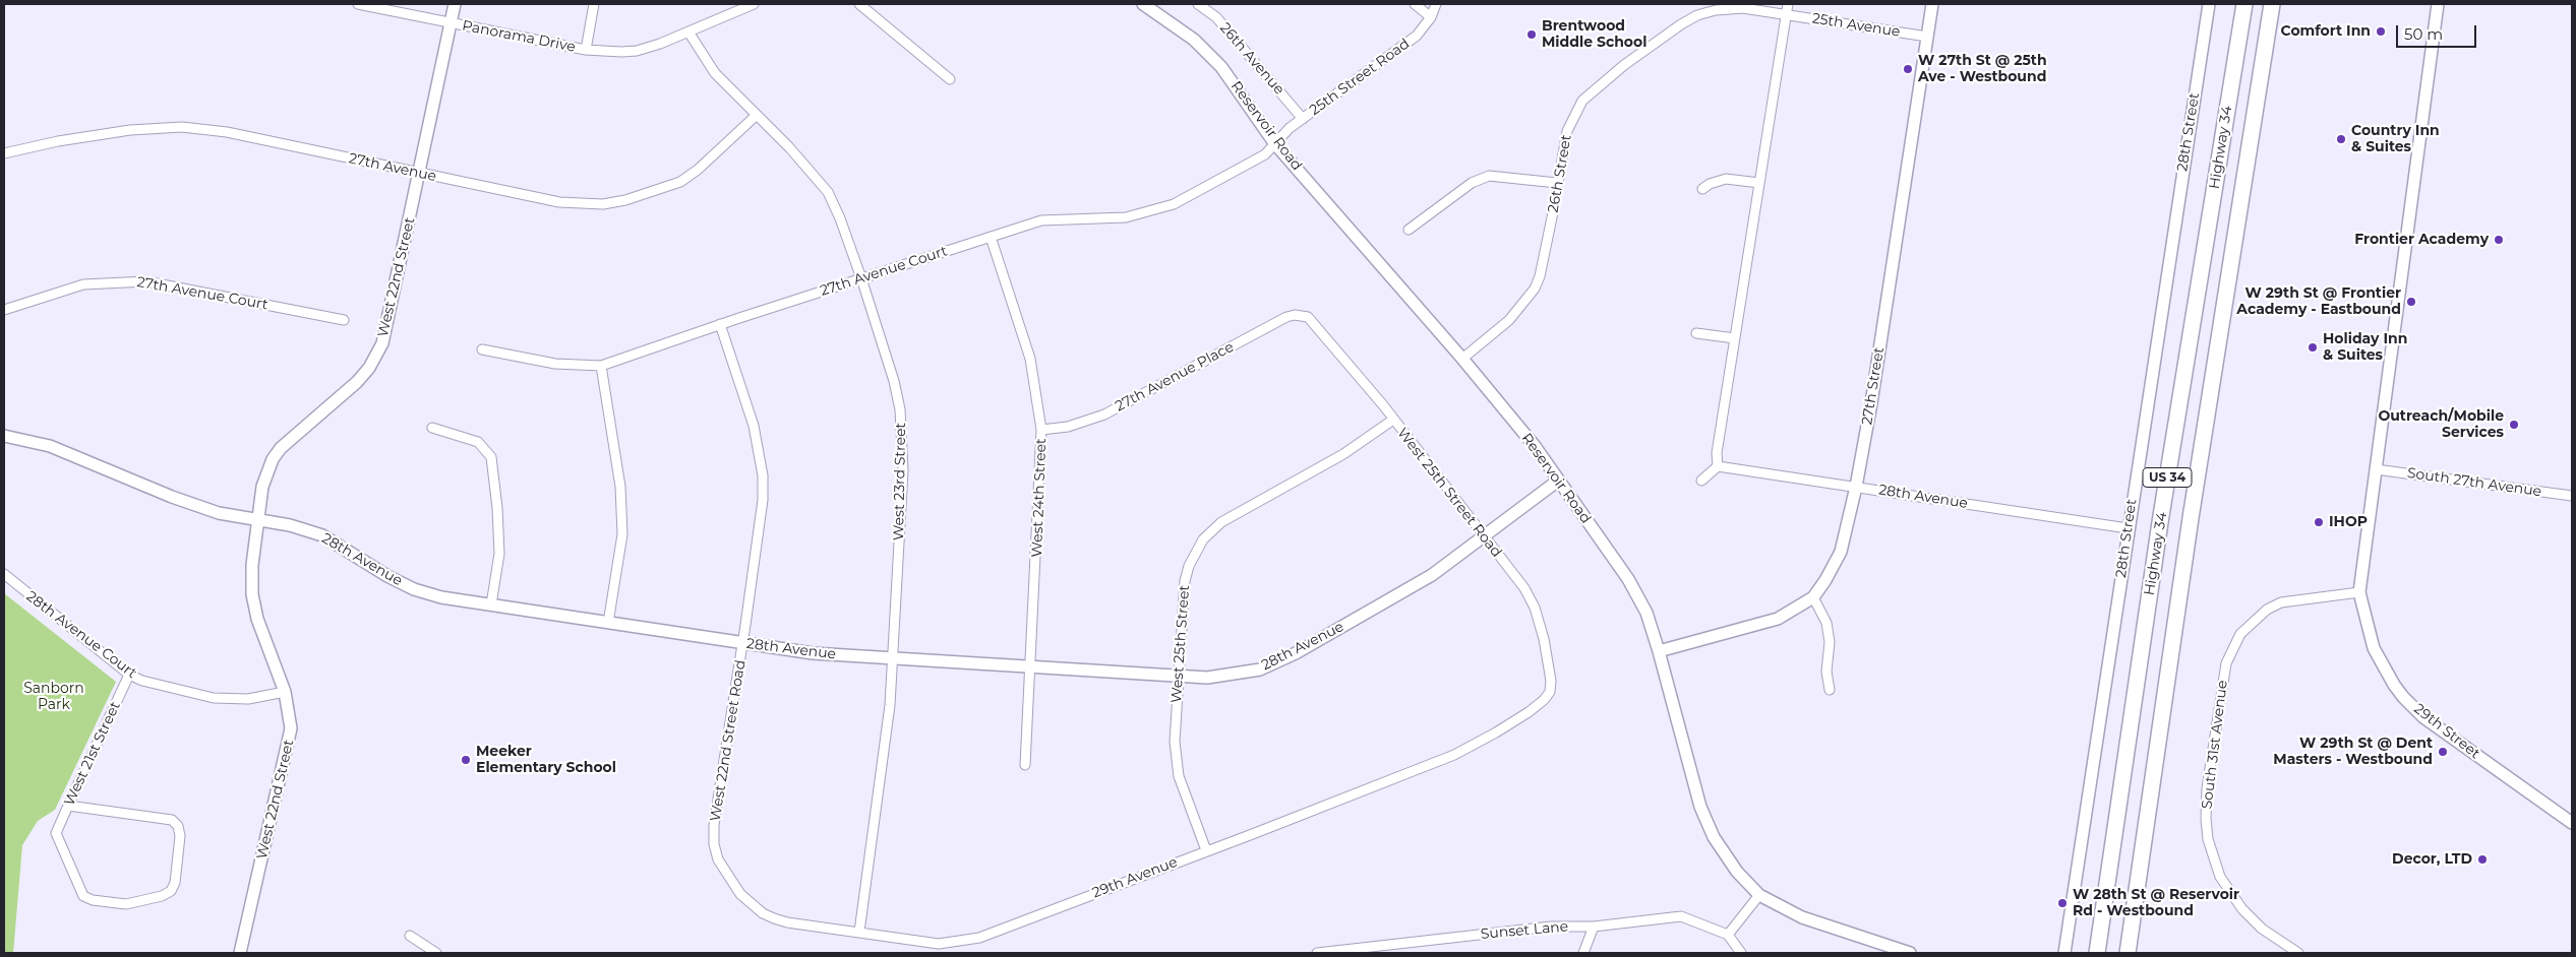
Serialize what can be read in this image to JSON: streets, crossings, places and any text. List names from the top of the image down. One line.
{"streets":{"highway":["Highway 34","US 34"],"street":["25th Avenue","Panorama Drive","26th Avenue","25th Street Road","Reservoir Road","28th Street","27th Avenue","26th Street","27th Avenue Court","West 22nd Street","27th Avenue Place","27th Street","West 23rd Street","South 27th Avenue","West 25th Street Road","28th Avenue","West 24th Street","28th Avenue Court","West 25th Street","29th Street","West 22nd Street Road","South 31st Avenue","West 21st Street","29th Avenue","Sunset Lane"]},"crossings":[["25th Avenue","26th Street"],["25th Avenue","27th Street"],["Panorama Drive","West 22nd Street"],["Panorama Drive","West 23rd Street"],["26th Avenue","25th Street Road"],["25th Street Road","Reservoir Road"],["25th Street Road","27th Avenue Court"],["Reservoir Road","26th Street"],["Reservoir Road","27th Avenue Court"],["Reservoir Road","27th Street"],["Reservoir Road","28th Avenue"],["28th Street","28th Avenue"],["27th Avenue","West 22nd Street"],["27th Avenue","West 23rd Street"],["27th Avenue Court","West 23rd Street"],["27th Avenue Court","West 24th Street"],["27th Avenue Court","West 22nd Street Road"],["West 22nd Street","28th Avenue"],["West 22nd Street","28th Avenue Court"],["27th Avenue Place","West 25th Street Road"],["27th Avenue Place","West 24th Street"],["27th Street","28th Avenue"],["West 23rd Street","28th Avenue"],["West 23rd Street","29th Avenue"],["South 27th Avenue","29th Street"],["West 25th Street Road","28th Avenue"],["West 25th Street Road","West 25th Street"],["West 25th Street Road","29th Avenue"],["28th Avenue","West 24th Street"],["28th Avenue","West 25th Street"],["28th Avenue","West 22nd Street Road"],["28th Avenue Court","West 21st Street"],["West 25th Street","29th Avenue"],["29th Street","South 31st Avenue"],["West 22nd Street Road","29th Avenue"]],"parks":["Sanborn Park"],"places":["Comfort Inn","Brentwood Middle School","W 27th St @ 25th Ave - Westbound","Country Inn & Suites","Frontier Academy","W 29th St @ Frontier Academy - Eastbound","Holiday Inn & Suites","Outreach/Mobile Services","IHOP","W 29th St @ Dent Masters - Westbound","Meeker Elementary School","Decor, LTD","W 28th St @ Reservoir Rd - Westbound"],"scale_bar":"50 m"}
